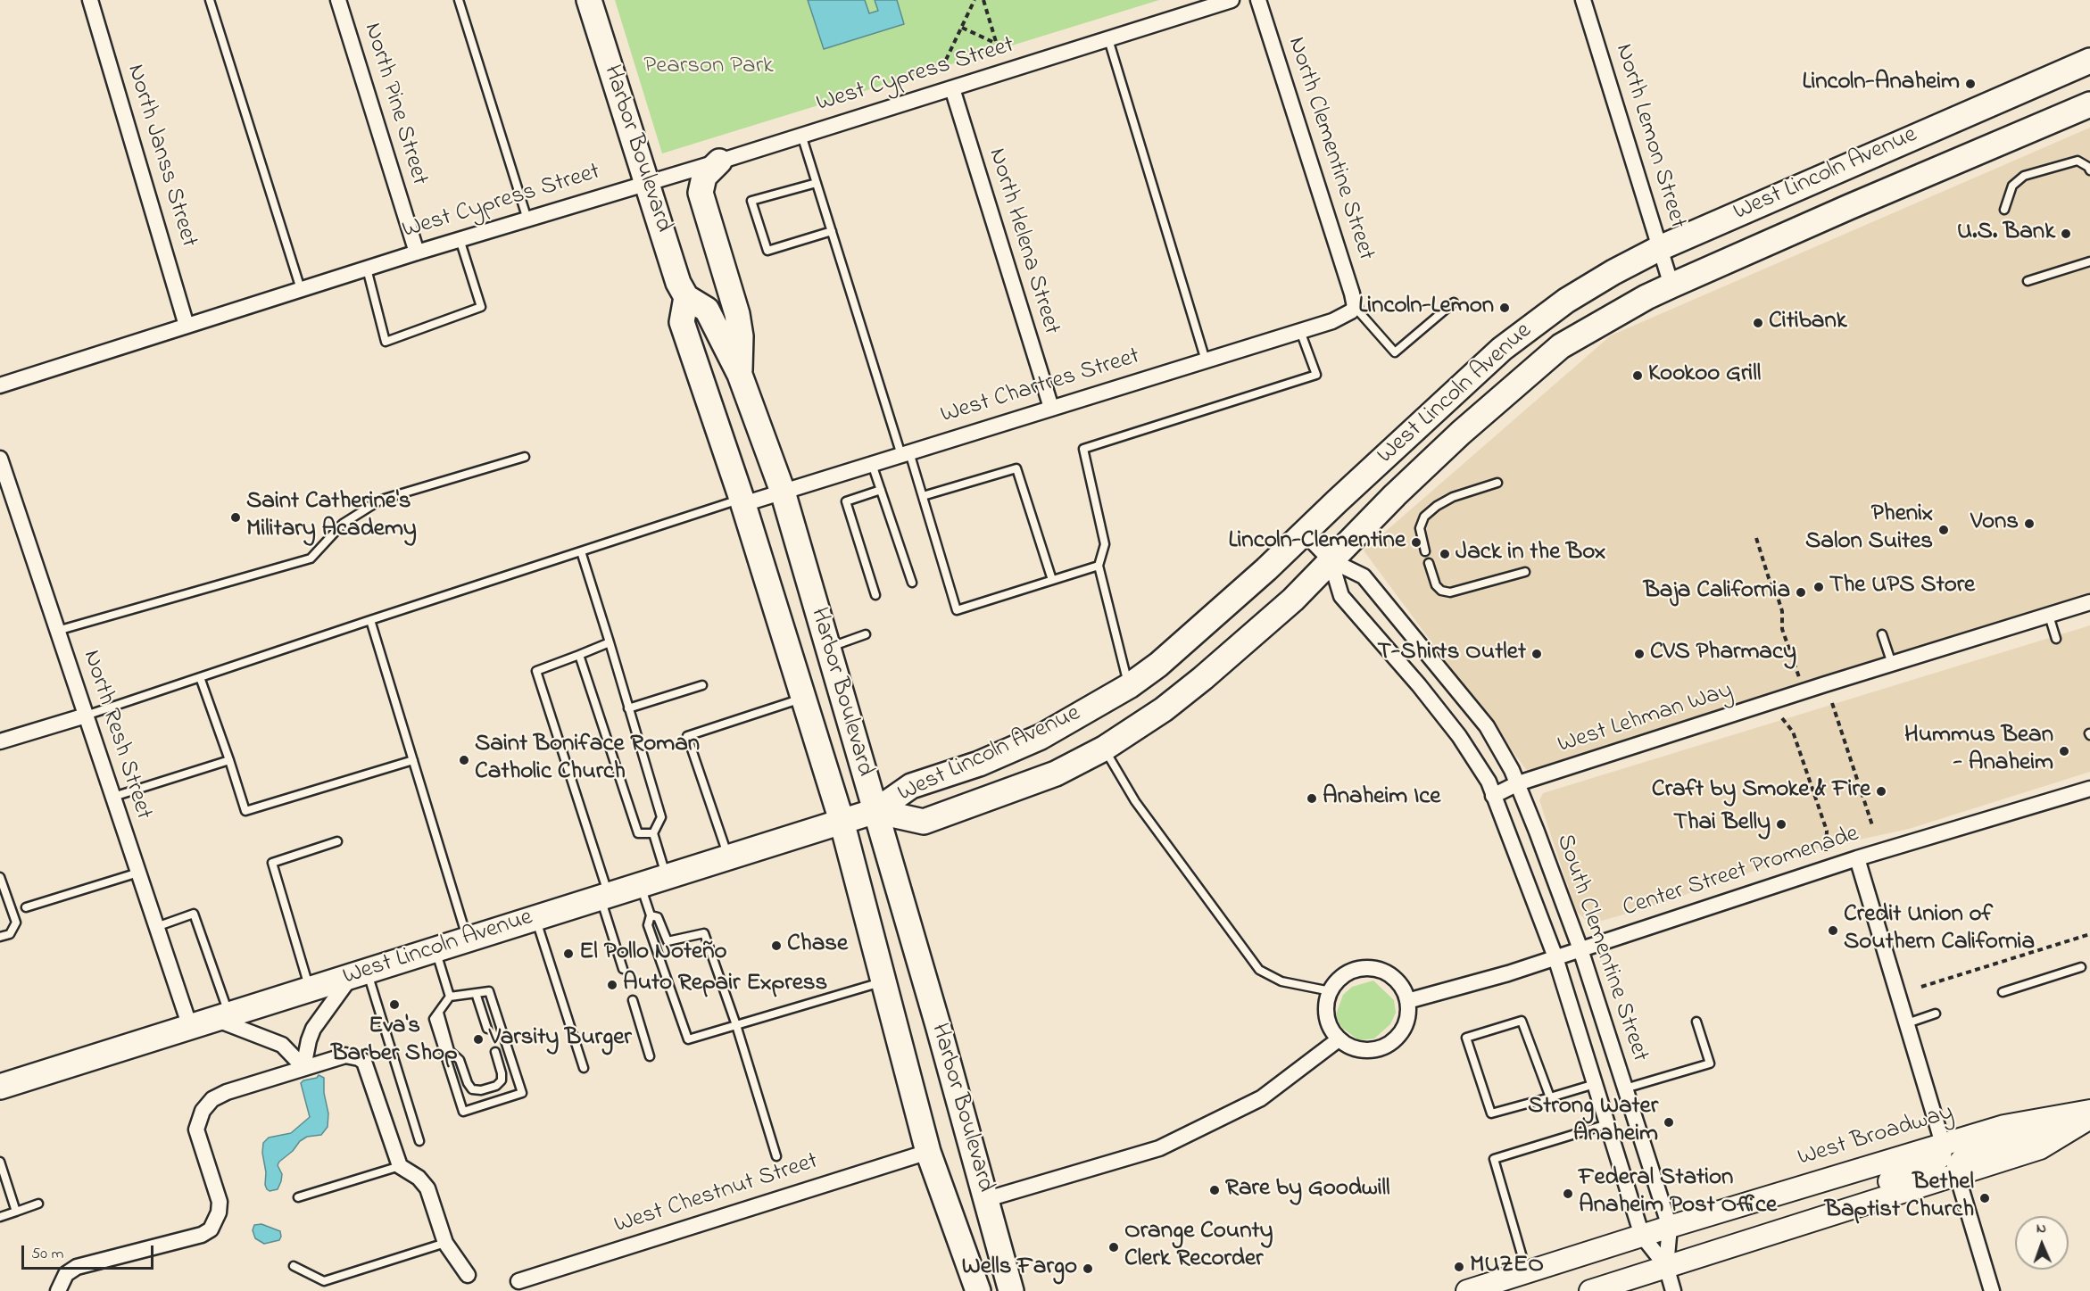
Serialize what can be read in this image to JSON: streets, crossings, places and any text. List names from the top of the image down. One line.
{"streets":{"main road":["Harbor Boulevard","West Lincoln Avenue","West Broadway"],"street":["West Cypress Street","North Pine Street","North Lemon Street","North Clementine Street","North Janss Street","North Helena Street","West Chartres Street","West Lehman Way","North Resh Street","Center Street Promenade","South Clementine Street","West Chestnut Street"]},"crossings":[["West Cypress Street","North Pine Street"],["West Cypress Street","Harbor Boulevard"],["West Cypress Street","North Janss Street"],["West Cypress Street","North Helena Street"],["North Lemon Street","West Lincoln Avenue"],["Harbor Boulevard","West Lincoln Avenue"],["Harbor Boulevard","West Chartres Street"],["Harbor Boulevard","West Chestnut Street"],["North Clementine Street","West Chartres Street"],["West Lincoln Avenue","North Resh Street"],["West Lincoln Avenue","South Clementine Street"],["North Helena Street","West Chartres Street"],["West Lehman Way","South Clementine Street"],["Center Street Promenade","South Clementine Street"],["South Clementine Street","West Broadway"]],"parks":["Pearson Park"],"places":["Lincoln-Anaheim","U.S. Bank","Lincoln-Lemon","Citibank","Kookoo Grill","Saint Catherine's Military Academy","Vons","Phenix Salon Suites","Lincoln-Clementine","Jack in the Box","The UPS Store","Baja California","T-Shirts Outlet","CVS Pharmacy","Hummus Bean - Anaheim","Saint Boniface Roman Catholic Church","Craft by Smoke & Fire","Anaheim Ice","Thai Belly","Credit Union of Southern California","Chase","El Pollo Noteño","Auto Repair Express","Eva's Barber Shop","Varsity Burger","Strong Water Anaheim","Rare by Goodwill","Federal Station Anaheim Post Office","Bethel Baptist Church","Orange County Clerk Recorder","MUZEO","Wells Fargo"],"scale_bar":"50 m","north":"top"}
